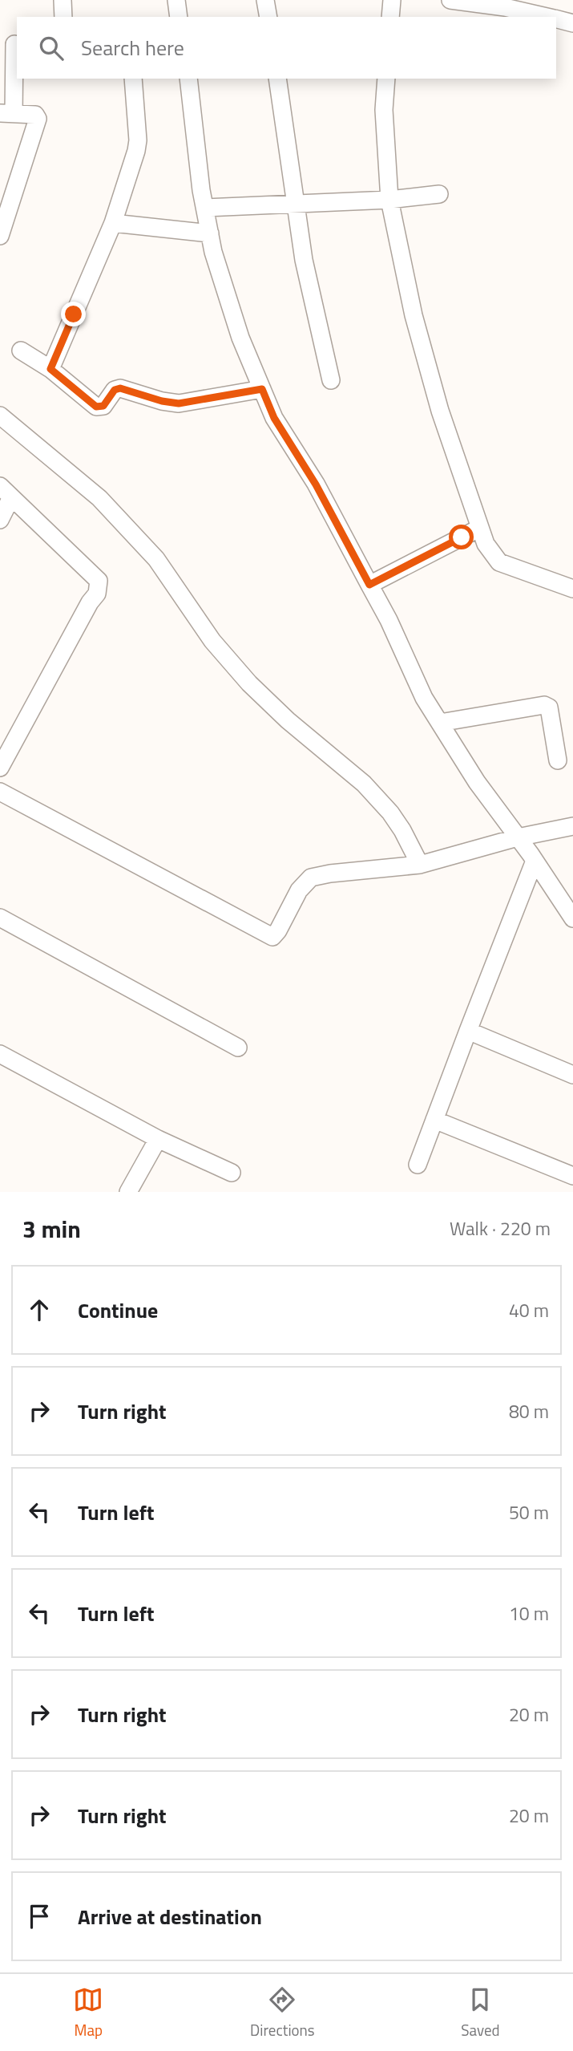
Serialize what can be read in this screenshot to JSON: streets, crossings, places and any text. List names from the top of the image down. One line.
{"page":{"search":"Search here","heading":["3 min","Walk · 220 m"],"list":[["Continue","40 m"],["Turn right","80 m"],["Turn left","50 m"],["Turn left","10 m"],["Turn right","20 m"],["Turn right","20 m"],"Arrive at destination"],"nav":["Map","Directions","Saved"]}}
